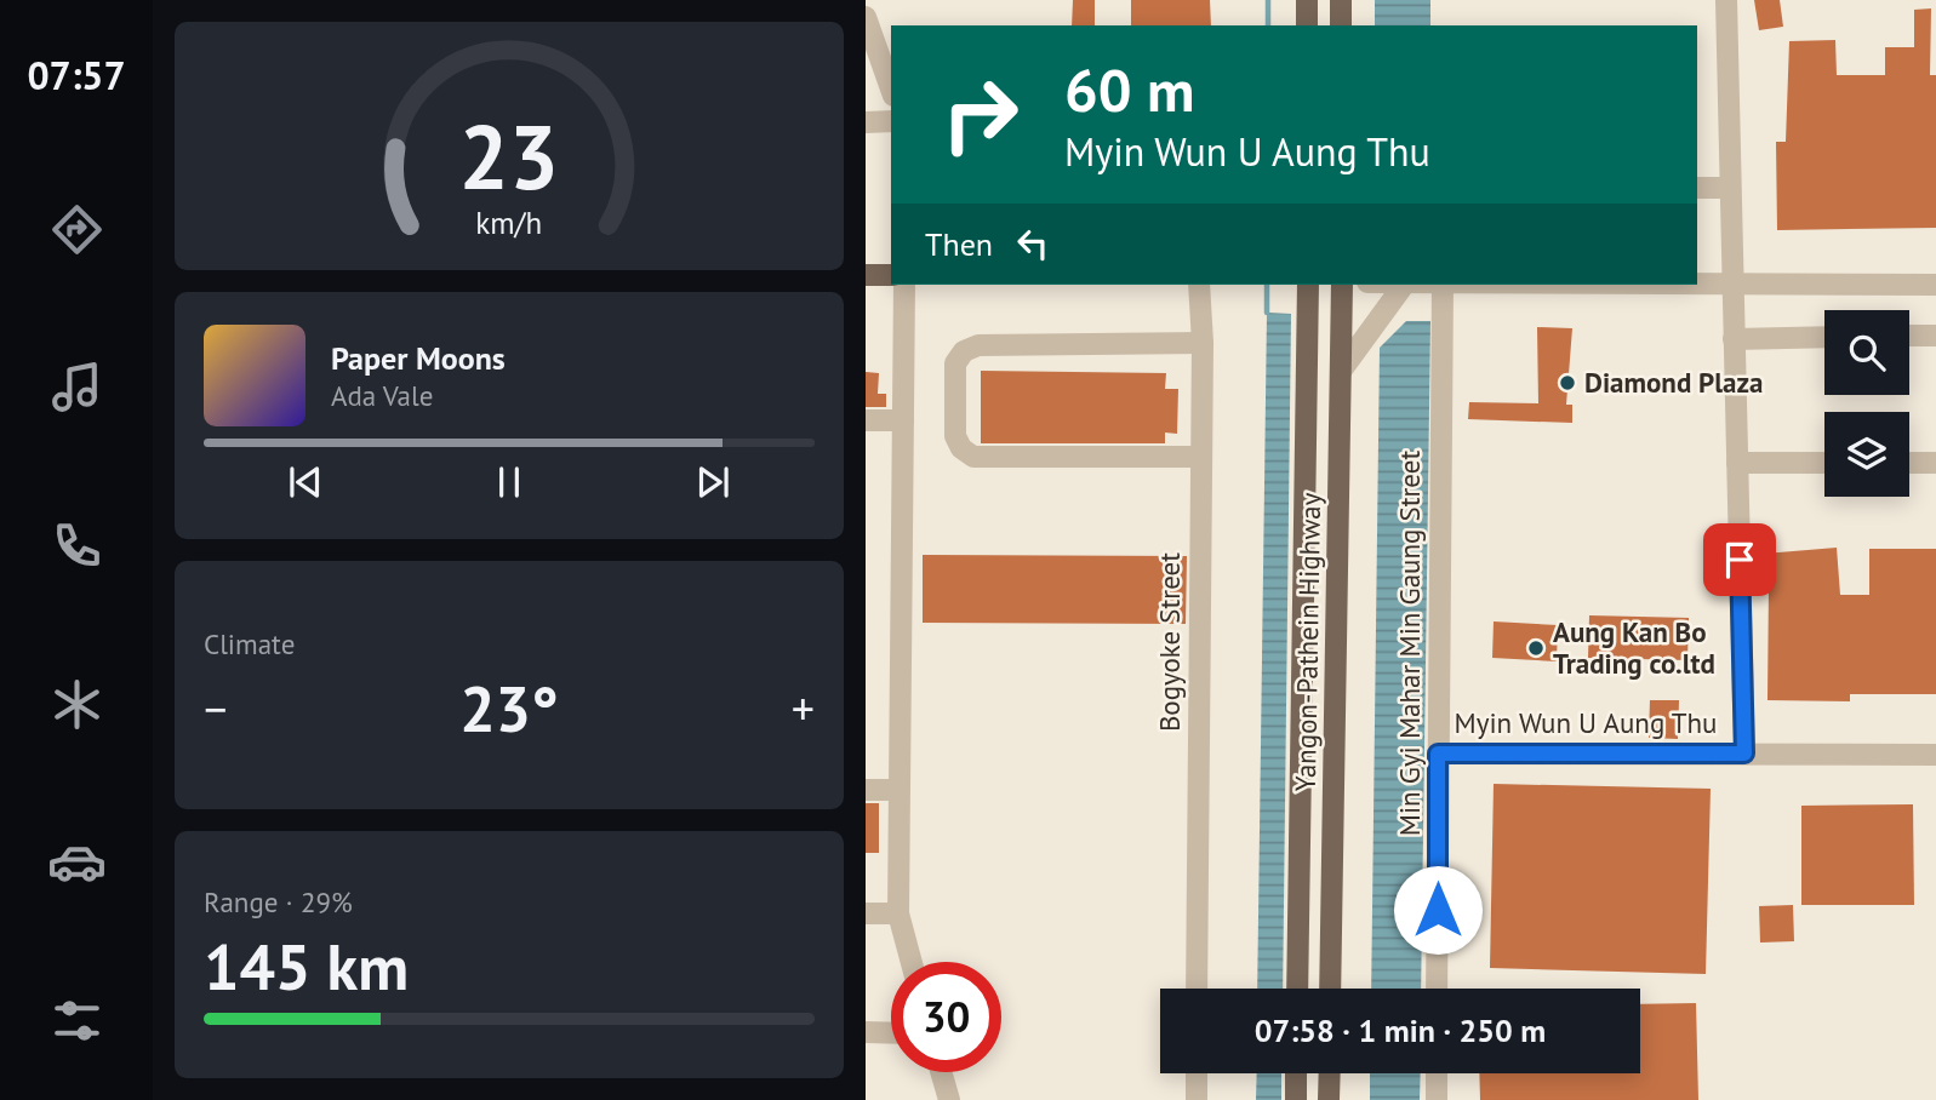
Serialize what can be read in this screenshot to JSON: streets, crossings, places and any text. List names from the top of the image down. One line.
{"streets":{"main road":["Yangon-Pathein Highway"],"street":["Bogyoke Street","Min Gyi Mahar Min Gaung Street","Myin Wun U Aung Thu"]},"crossings":[["Min Gyi Mahar Min Gaung Street","Myin Wun U Aung Thu"]],"places":["Diamond Plaza","Aung Kan Bo Trading co.ltd"],"page":{"tabs":"07:57","turn":["60 m","Myin Wun U Aung Thu"],"then":"Then","song":["Paper Moons","Ada Vale"],"tile":["Climate",["Range · 29%","145 km"]],"heat":["−","23°","+"],"limit":"30","trip":"07:58 · 1 min · 250 m","gauge":["23","km/h"]}}
